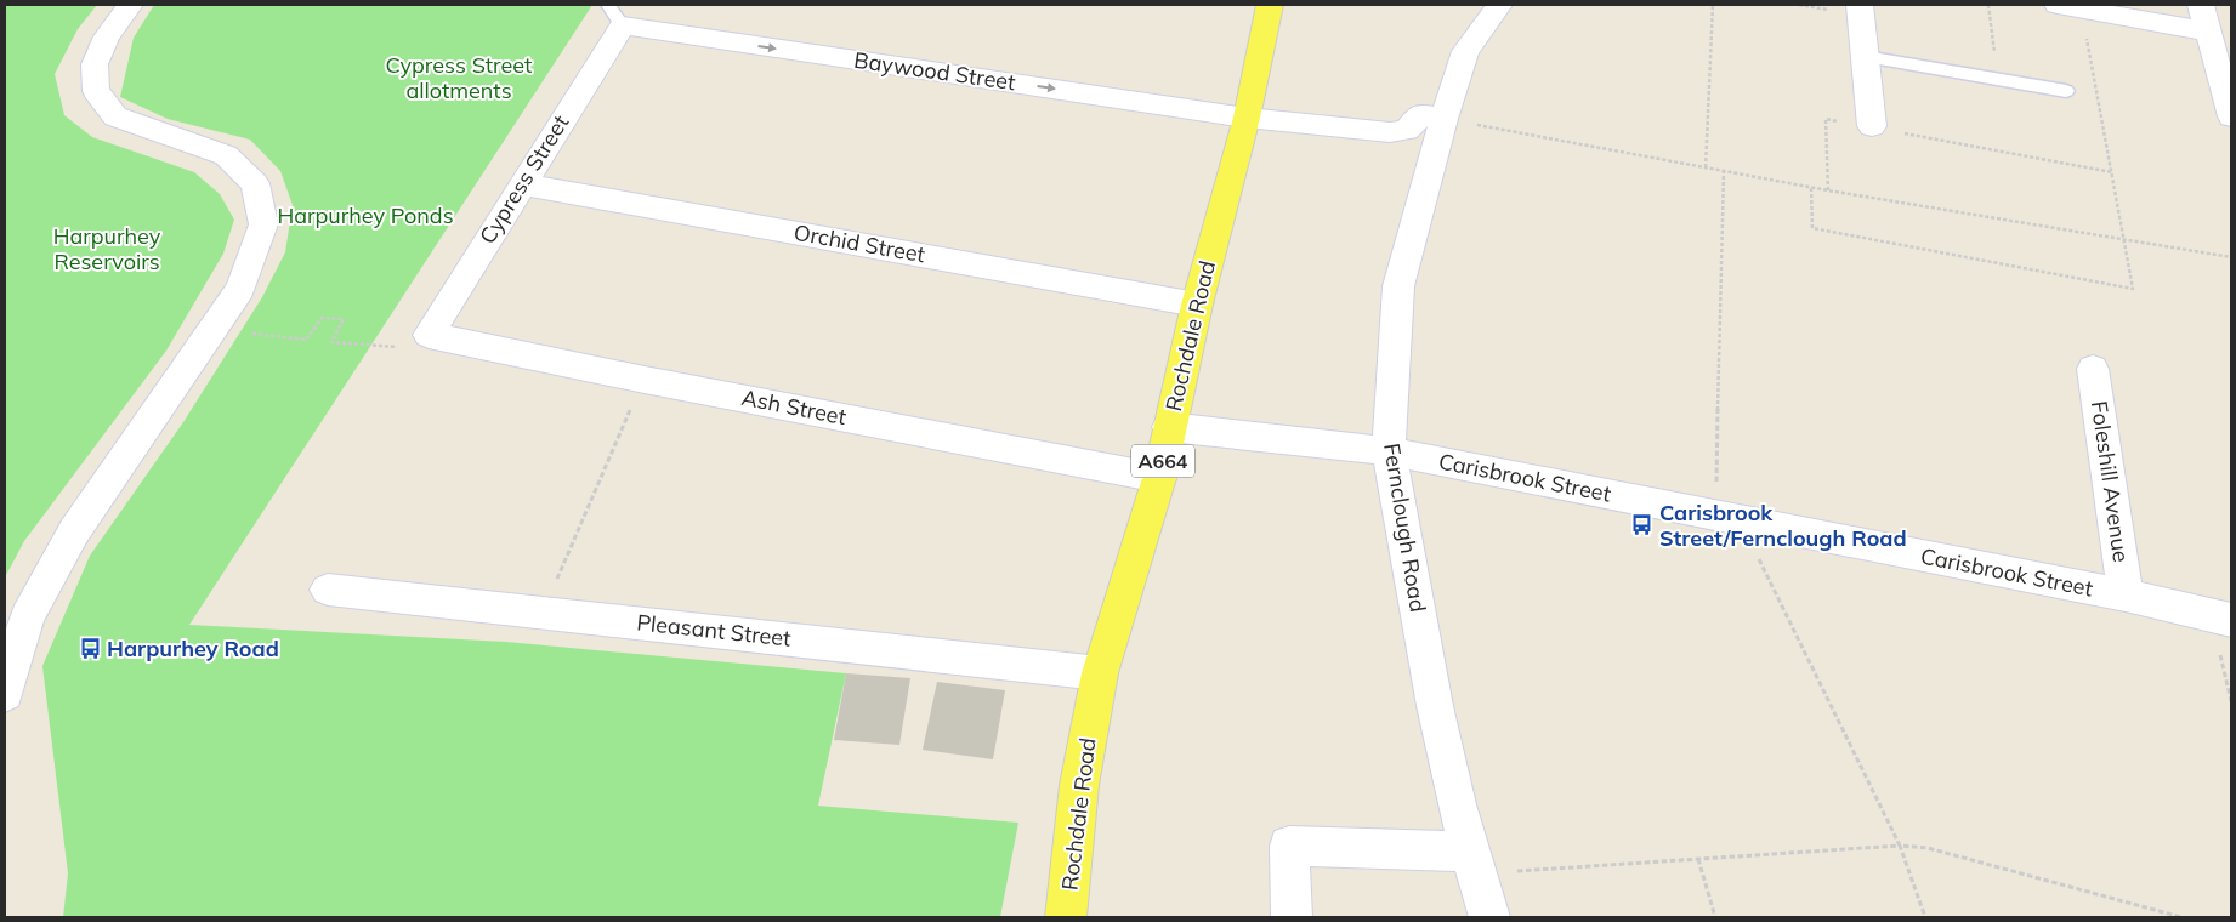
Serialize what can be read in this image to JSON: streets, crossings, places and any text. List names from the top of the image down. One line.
{"streets":{"main road":["Rochdale Road","A664"],"street":["Baywood Street","Cypress Street","Orchid Street","Ash Street","Carisbrook Street","Foleshill Avenue","Fernclough Road","Pleasant Street"]},"crossings":[["Baywood Street","Cypress Street"],["Baywood Street","Rochdale Road"],["Baywood Street","Fernclough Road"],["Cypress Street","Orchid Street"],["Cypress Street","Ash Street"],["Orchid Street","Rochdale Road"],["Rochdale Road","Ash Street"],["Rochdale Road","Carisbrook Street"],["Rochdale Road","Pleasant Street"],["Carisbrook Street","Foleshill Avenue"],["Carisbrook Street","Fernclough Road"]],"one_way":["Baywood Street"],"parks":["Cypress Street allotments","Harpurhey Ponds","Harpurhey Reservoirs"],"places":{"bus stop":["Carisbrook Street/Fernclough Road","Harpurhey Road"]}}
